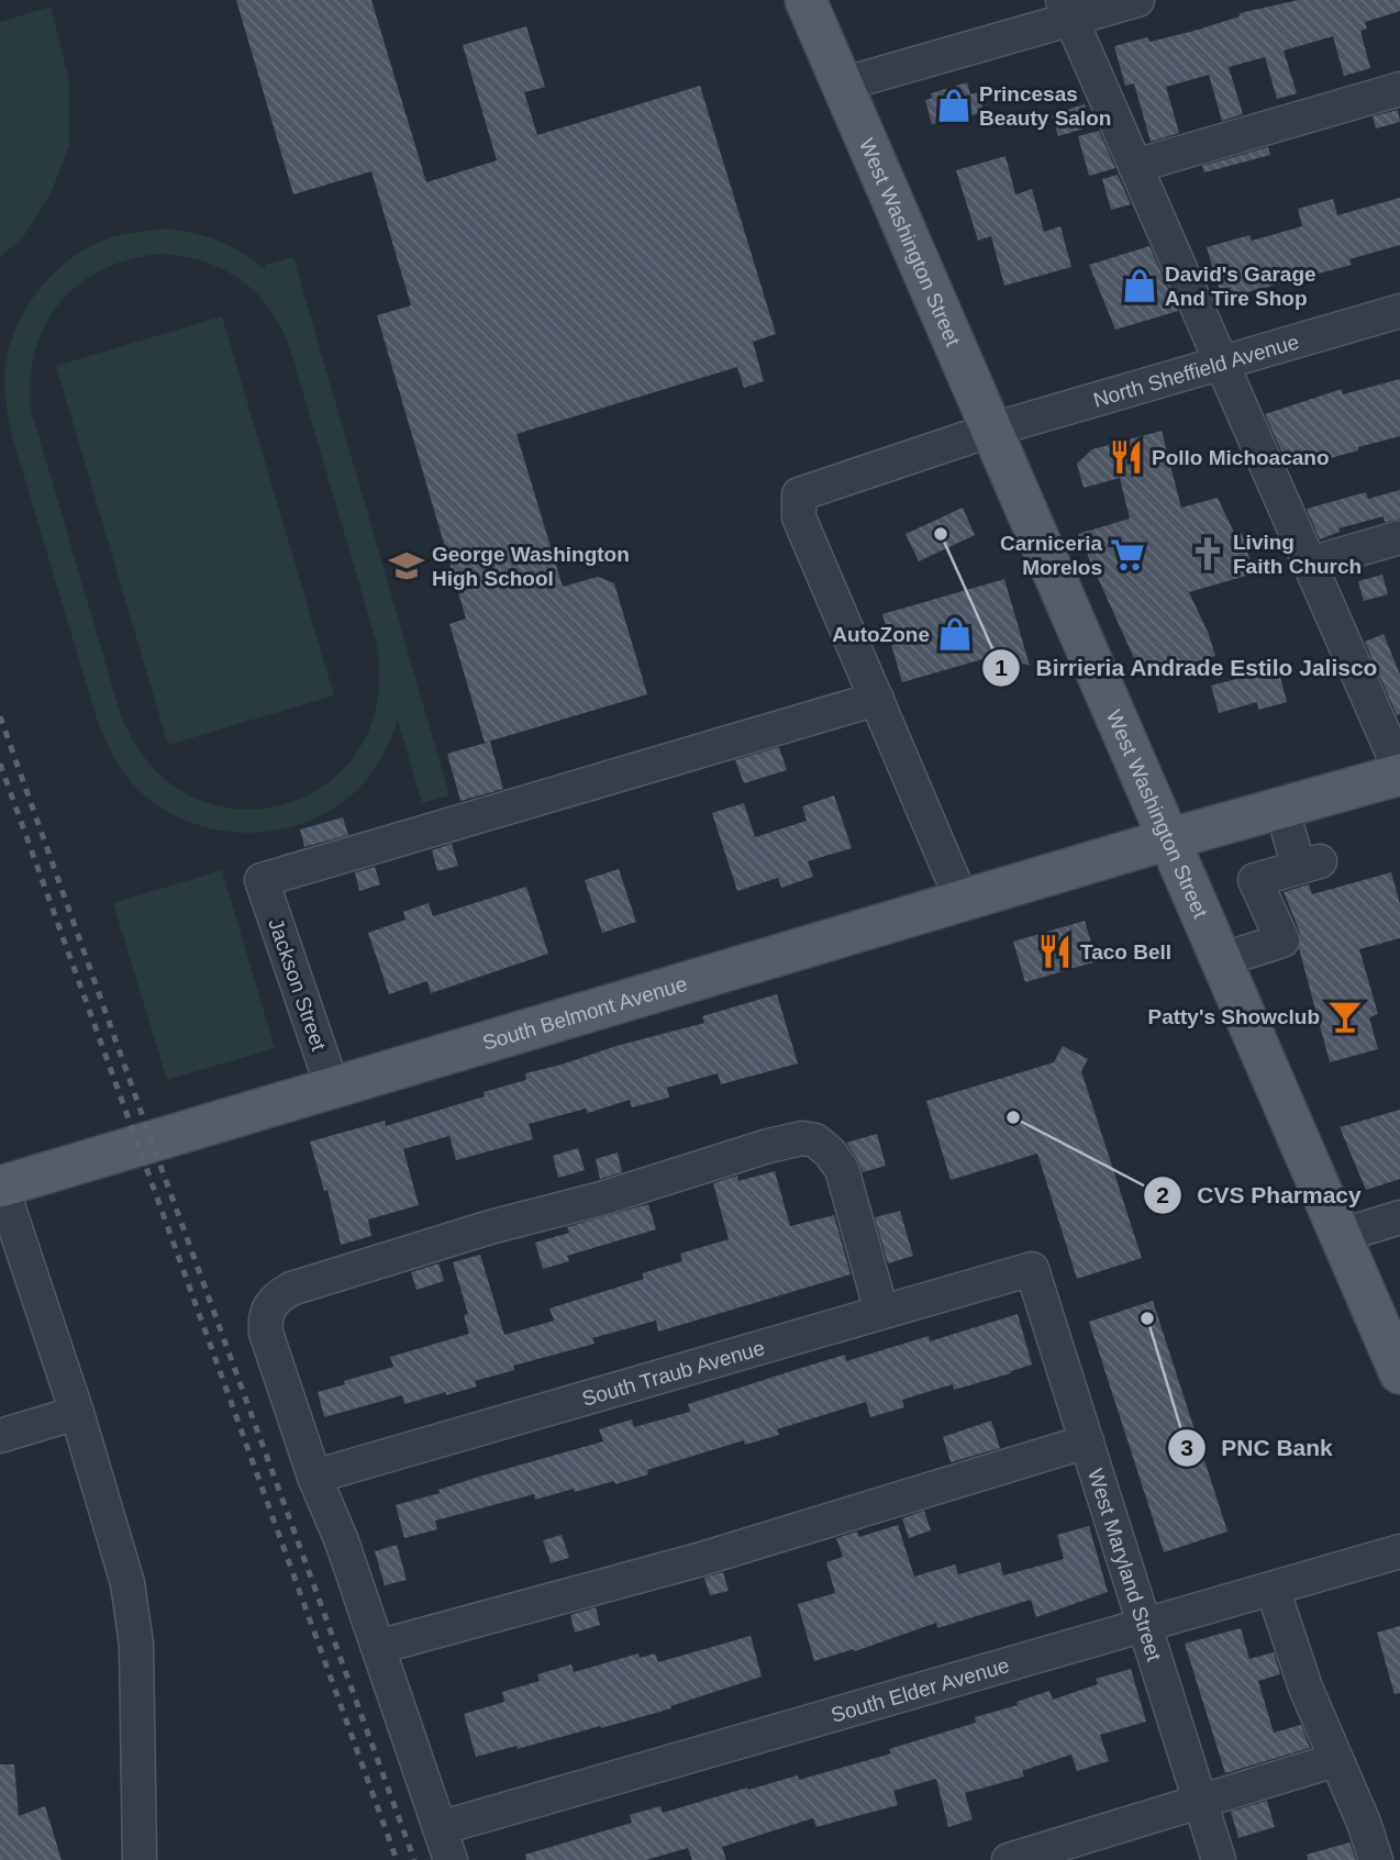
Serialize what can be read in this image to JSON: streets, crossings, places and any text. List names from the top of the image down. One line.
{"streets":{"main road":["West Washington Street","South Belmont Avenue"],"street":["North Sheffield Avenue","Jackson Street","South Traub Avenue","West Maryland Street","South Elder Avenue"]},"crossings":[["West Washington Street","North Sheffield Avenue"],["West Washington Street","South Belmont Avenue"],["North Sheffield Avenue","Jackson Street"],["Jackson Street","South Belmont Avenue"],["South Traub Avenue","West Maryland Street"],["West Maryland Street","South Elder Avenue"]],"places":{"shop":["Princesas Beauty Salon","David's Garage And Tire Shop","AutoZone"],"restaurant":["Pollo Michoacano","Taco Bell"],"other":["Birrieria Andrade Estilo Jalisco","CVS Pharmacy","PNC Bank"],"church":["Living Faith Church"],"supermarket":["Carniceria Morelos"],"school or university":["George Washington High School"],"bar":["Patty's Showclub"]}}
